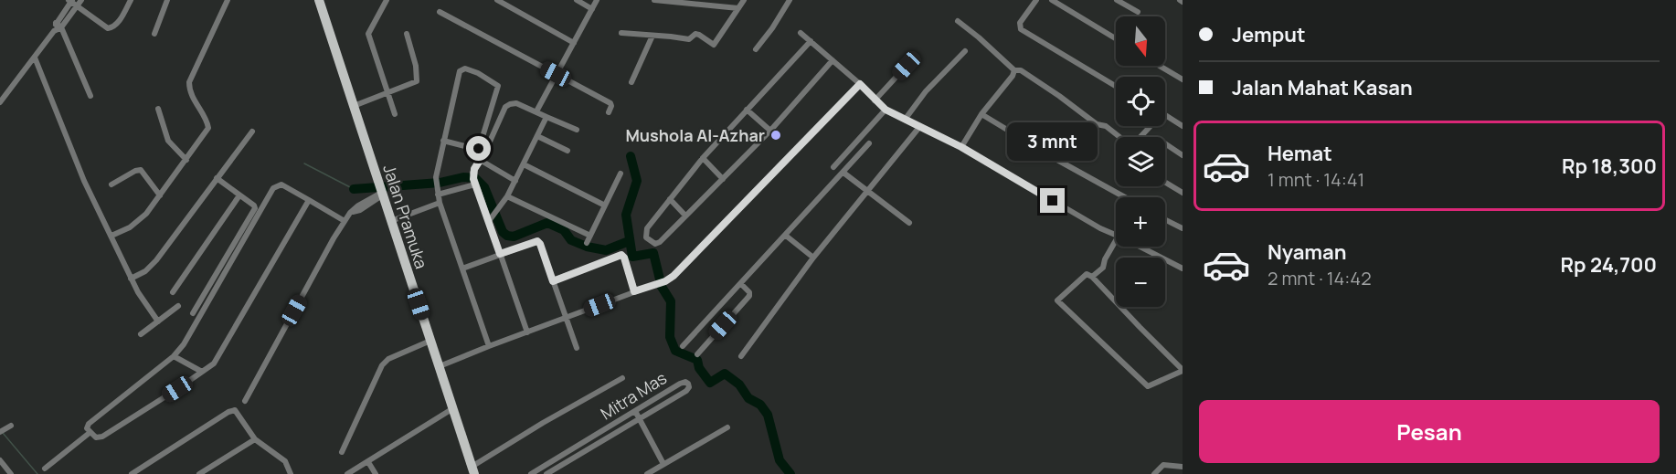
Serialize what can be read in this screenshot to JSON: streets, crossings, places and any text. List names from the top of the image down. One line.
{"streets":{"main road":["Jalan Pramuka"],"street":["Mitra Mas"]},"places":["Mushola Al-Azhar"],"north":"bottom","page":{"banner":["Jemput","Jalan Mahat Kasan"],"map_buttons":["+","−"],"list":[{"name":"Hemat","note":"1 mnt · 14:41","value":"Rp 18,300"},{"name":"Nyaman","note":"2 mnt · 14:42","value":"Rp 24,700"}],"bubble":"3 mnt","buttons":"Pesan"}}
